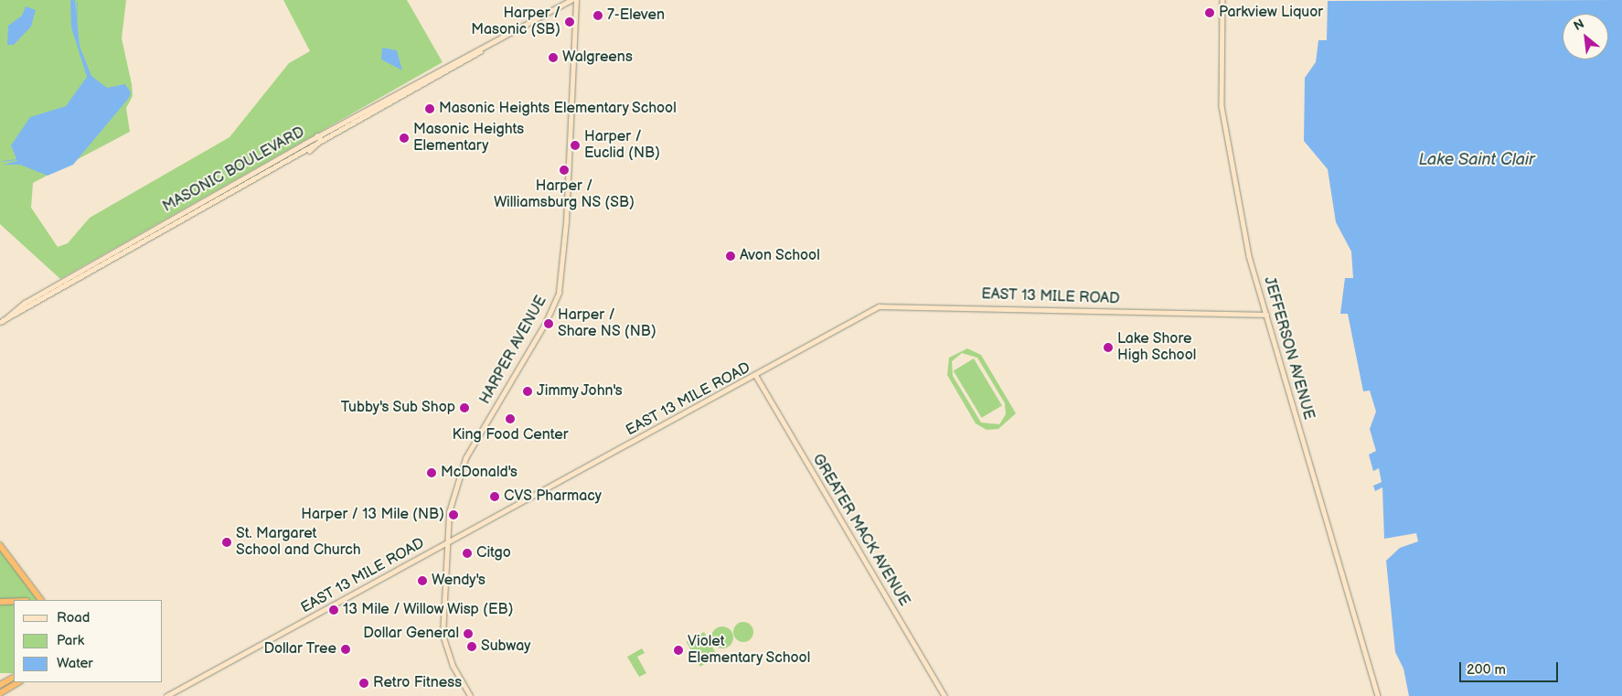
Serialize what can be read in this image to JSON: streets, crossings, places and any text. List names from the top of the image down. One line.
{"streets":{"main road":["MASONIC BOULEVARD","EAST 13 MILE ROAD","JEFFERSON AVENUE","HARPER AVENUE","GREATER MACK AVENUE"]},"crossings":[["EAST 13 MILE ROAD","JEFFERSON AVENUE"],["EAST 13 MILE ROAD","HARPER AVENUE"],["EAST 13 MILE ROAD","GREATER MACK AVENUE"]],"water":["Lake Saint Clair"],"places":["Parkview Liquor","7-Eleven","Harper / Masonic (SB)","Walgreens","Masonic Heights Elementary School","Masonic Heights Elementary","Harper / Euclid (NB)","Harper / Williamsburg NS (SB)","Avon School","Harper / Share NS (NB)","Lake Shore High School","Jimmy John's","Tubby's Sub Shop","King Food Center","McDonald's","CVS Pharmacy","Harper / 13 Mile (NB)","St. Margaret School and Church","Citgo","Wendy's","13 Mile / Willow Wisp (EB)","Dollar General","Subway","Dollar Tree","Violet Elementary School","Retro Fitness"],"legend":["Road","Park","Water"],"scale_bar":"200 m","north":"top left"}
